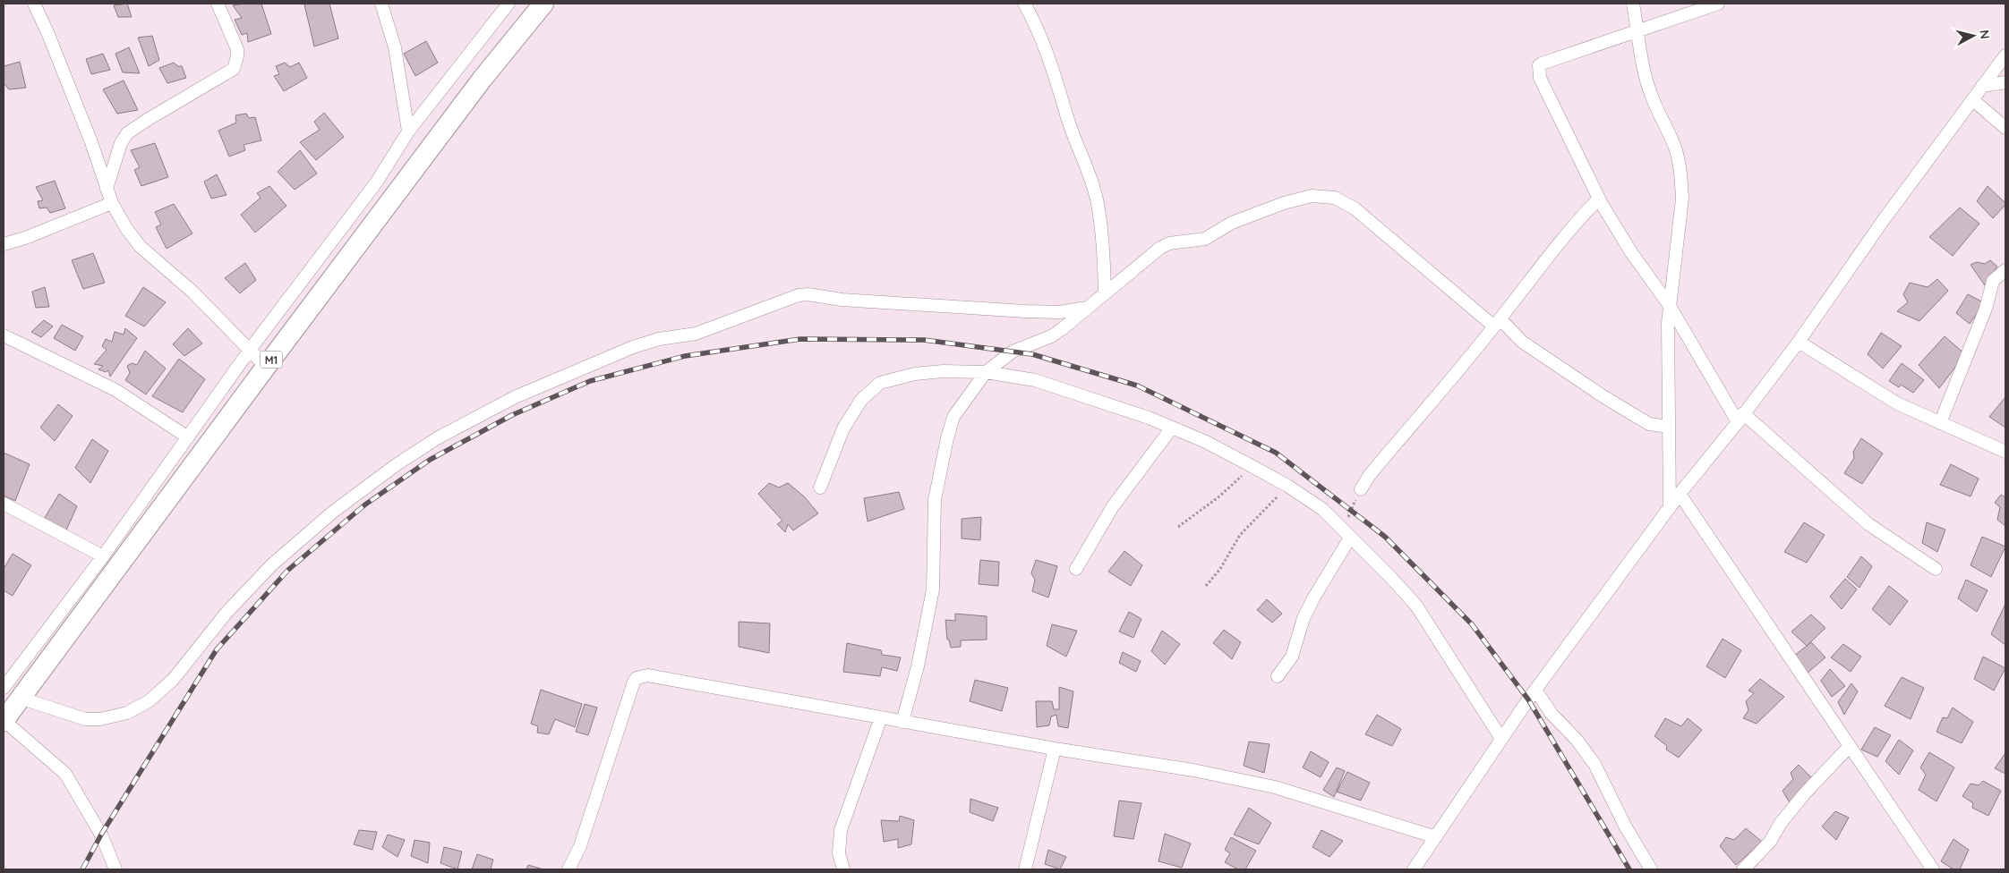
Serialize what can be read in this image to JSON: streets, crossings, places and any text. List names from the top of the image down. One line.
{"streets":{"main road":["M1"]},"north":"right"}
